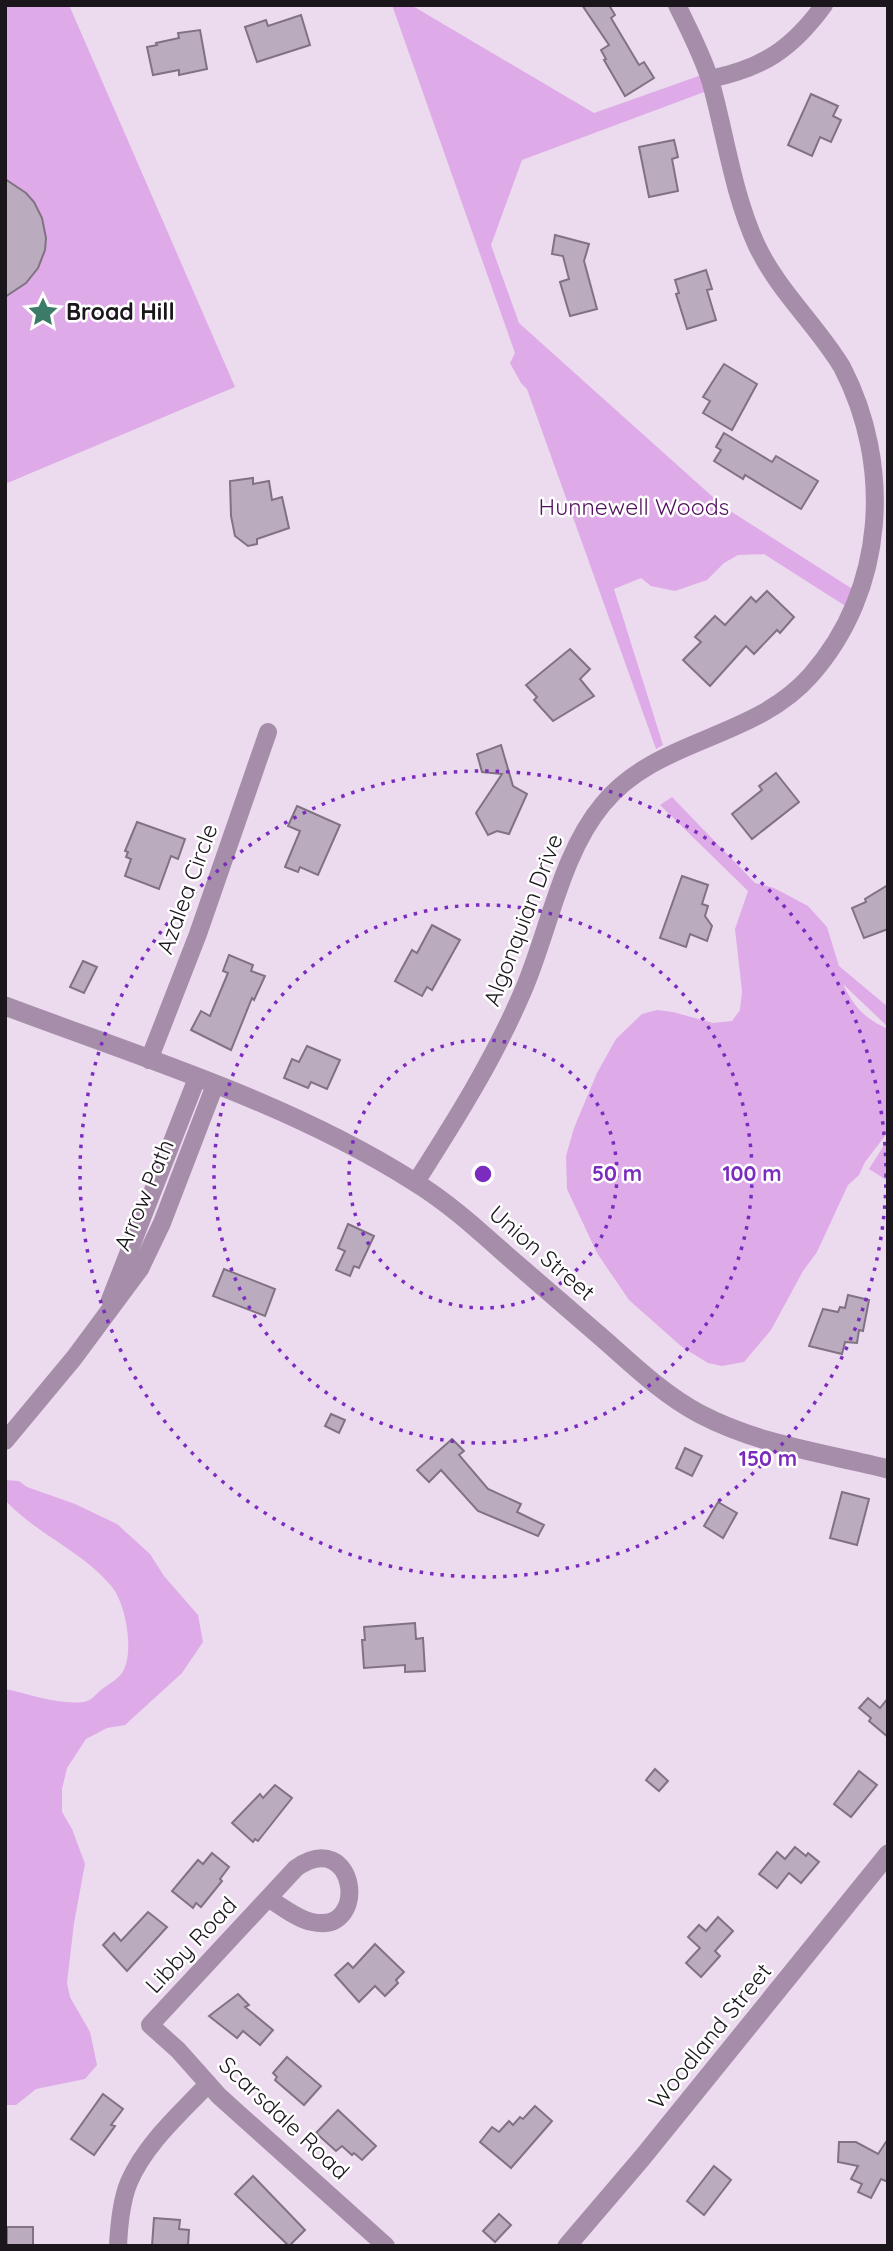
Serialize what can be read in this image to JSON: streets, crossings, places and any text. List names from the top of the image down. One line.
{"streets":{"street":["Azalea Circle","Algonquian Drive","Arrow Path","Union Street","Libby Road","Woodland Street","Scarsdale Road"]},"crossings":[["Azalea Circle","Union Street"],["Algonquian Drive","Union Street"],["Arrow Path","Union Street"],["Libby Road","Scarsdale Road"]],"parks":["Hunnewell Woods"],"places":{"place":["Broad Hill"]},"rings":["50 m","100 m","150 m"]}
